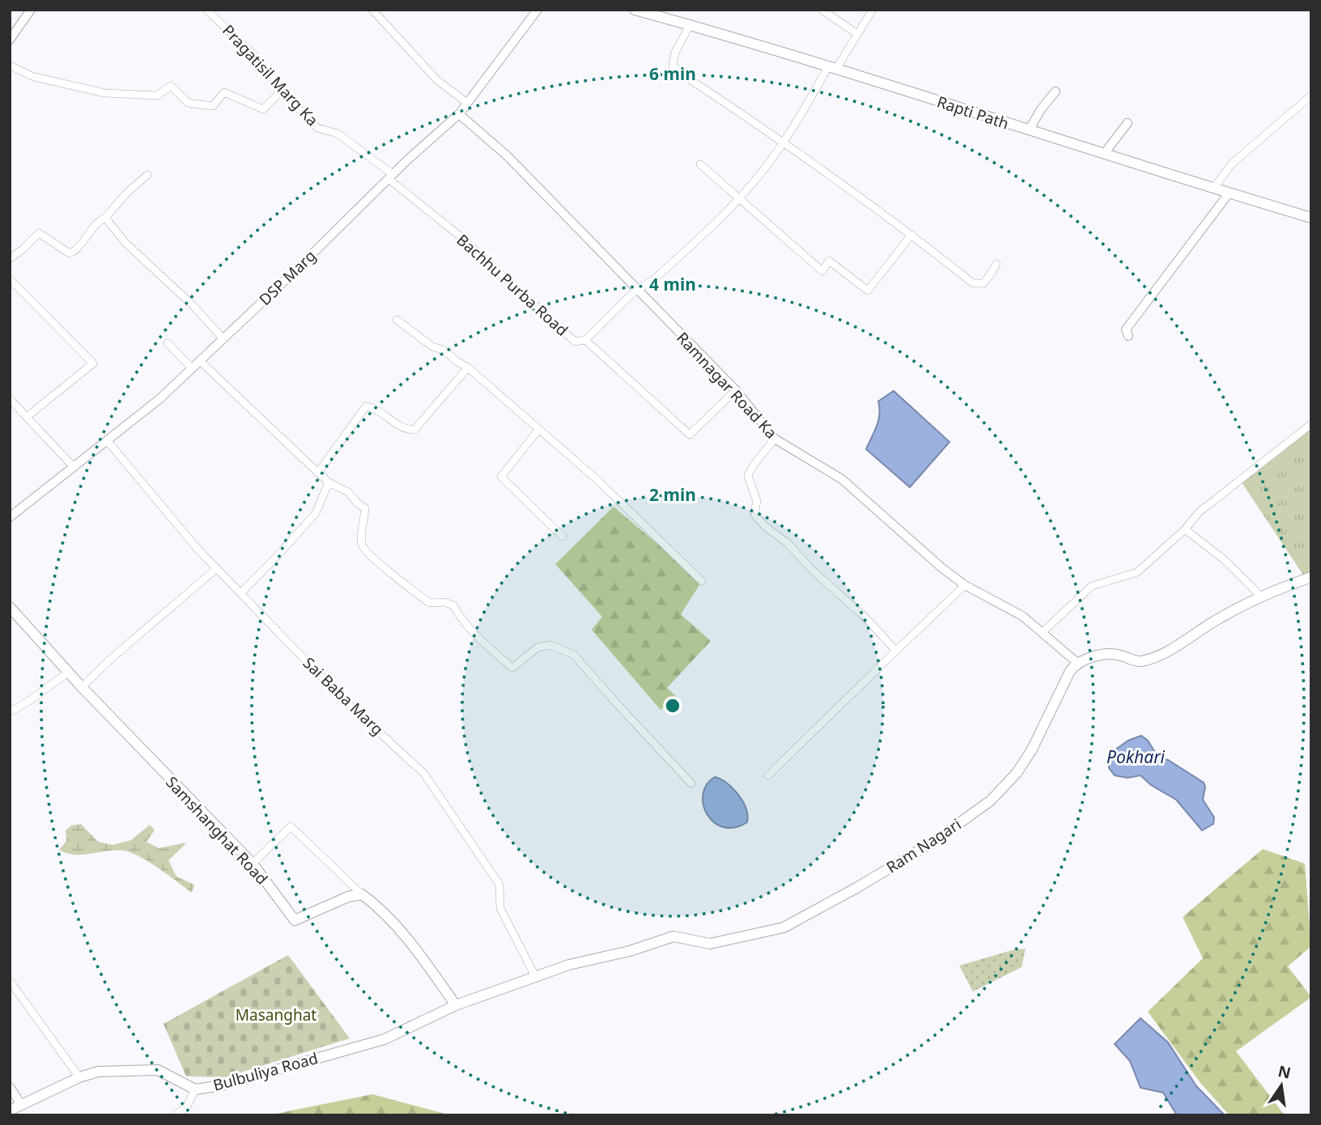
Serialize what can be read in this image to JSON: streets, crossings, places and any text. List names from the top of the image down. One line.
{"streets":{"main road":["Rapti Path","Samshanghat Road","Ram Nagari","Bulbuliya Road"],"street":["Pragatisil Marg Ka","DSP Marg","Bachhu Purba Road","Ramnagar Road Ka","Sai Baba Marg"]},"crossings":[["Pragatisil Marg Ka","DSP Marg"],["Pragatisil Marg Ka","Bachhu Purba Road"],["DSP Marg","Bachhu Purba Road"],["DSP Marg","Ramnagar Road Ka"],["DSP Marg","Sai Baba Marg"],["Bachhu Purba Road","Ramnagar Road Ka"],["Ramnagar Road Ka","Ram Nagari"],["Sai Baba Marg","Ram Nagari"],["Ram Nagari","Bulbuliya Road"]],"water":["Pokhari"],"parks":["Masanghat"],"north":"top","rings":["6 min","4 min","2 min"]}
